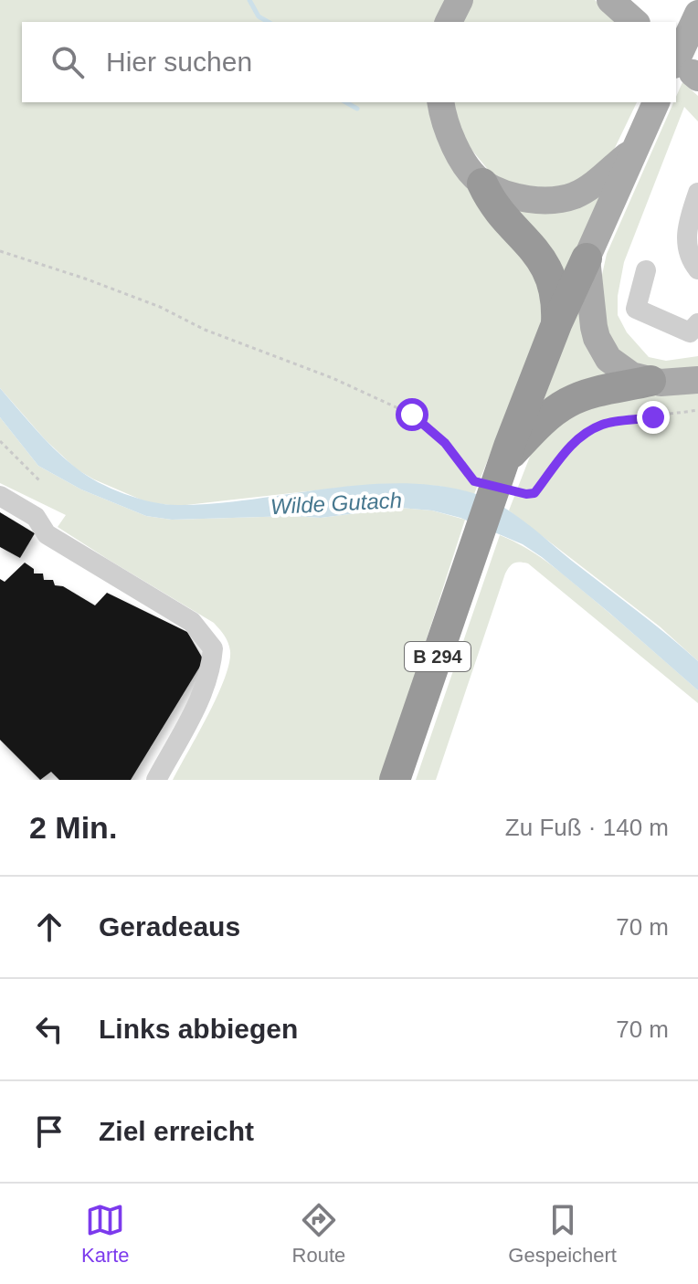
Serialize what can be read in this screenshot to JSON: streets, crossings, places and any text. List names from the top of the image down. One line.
{"streets":{"highway":["B 294"]},"water":["Wilde Gutach"],"page":{"search":"Hier suchen","heading":["2 Min.","Zu Fuß · 140 m"],"list":[["Geradeaus","70 m"],["Links abbiegen","70 m"],"Ziel erreicht"],"nav":["Karte","Route","Gespeichert"]}}
